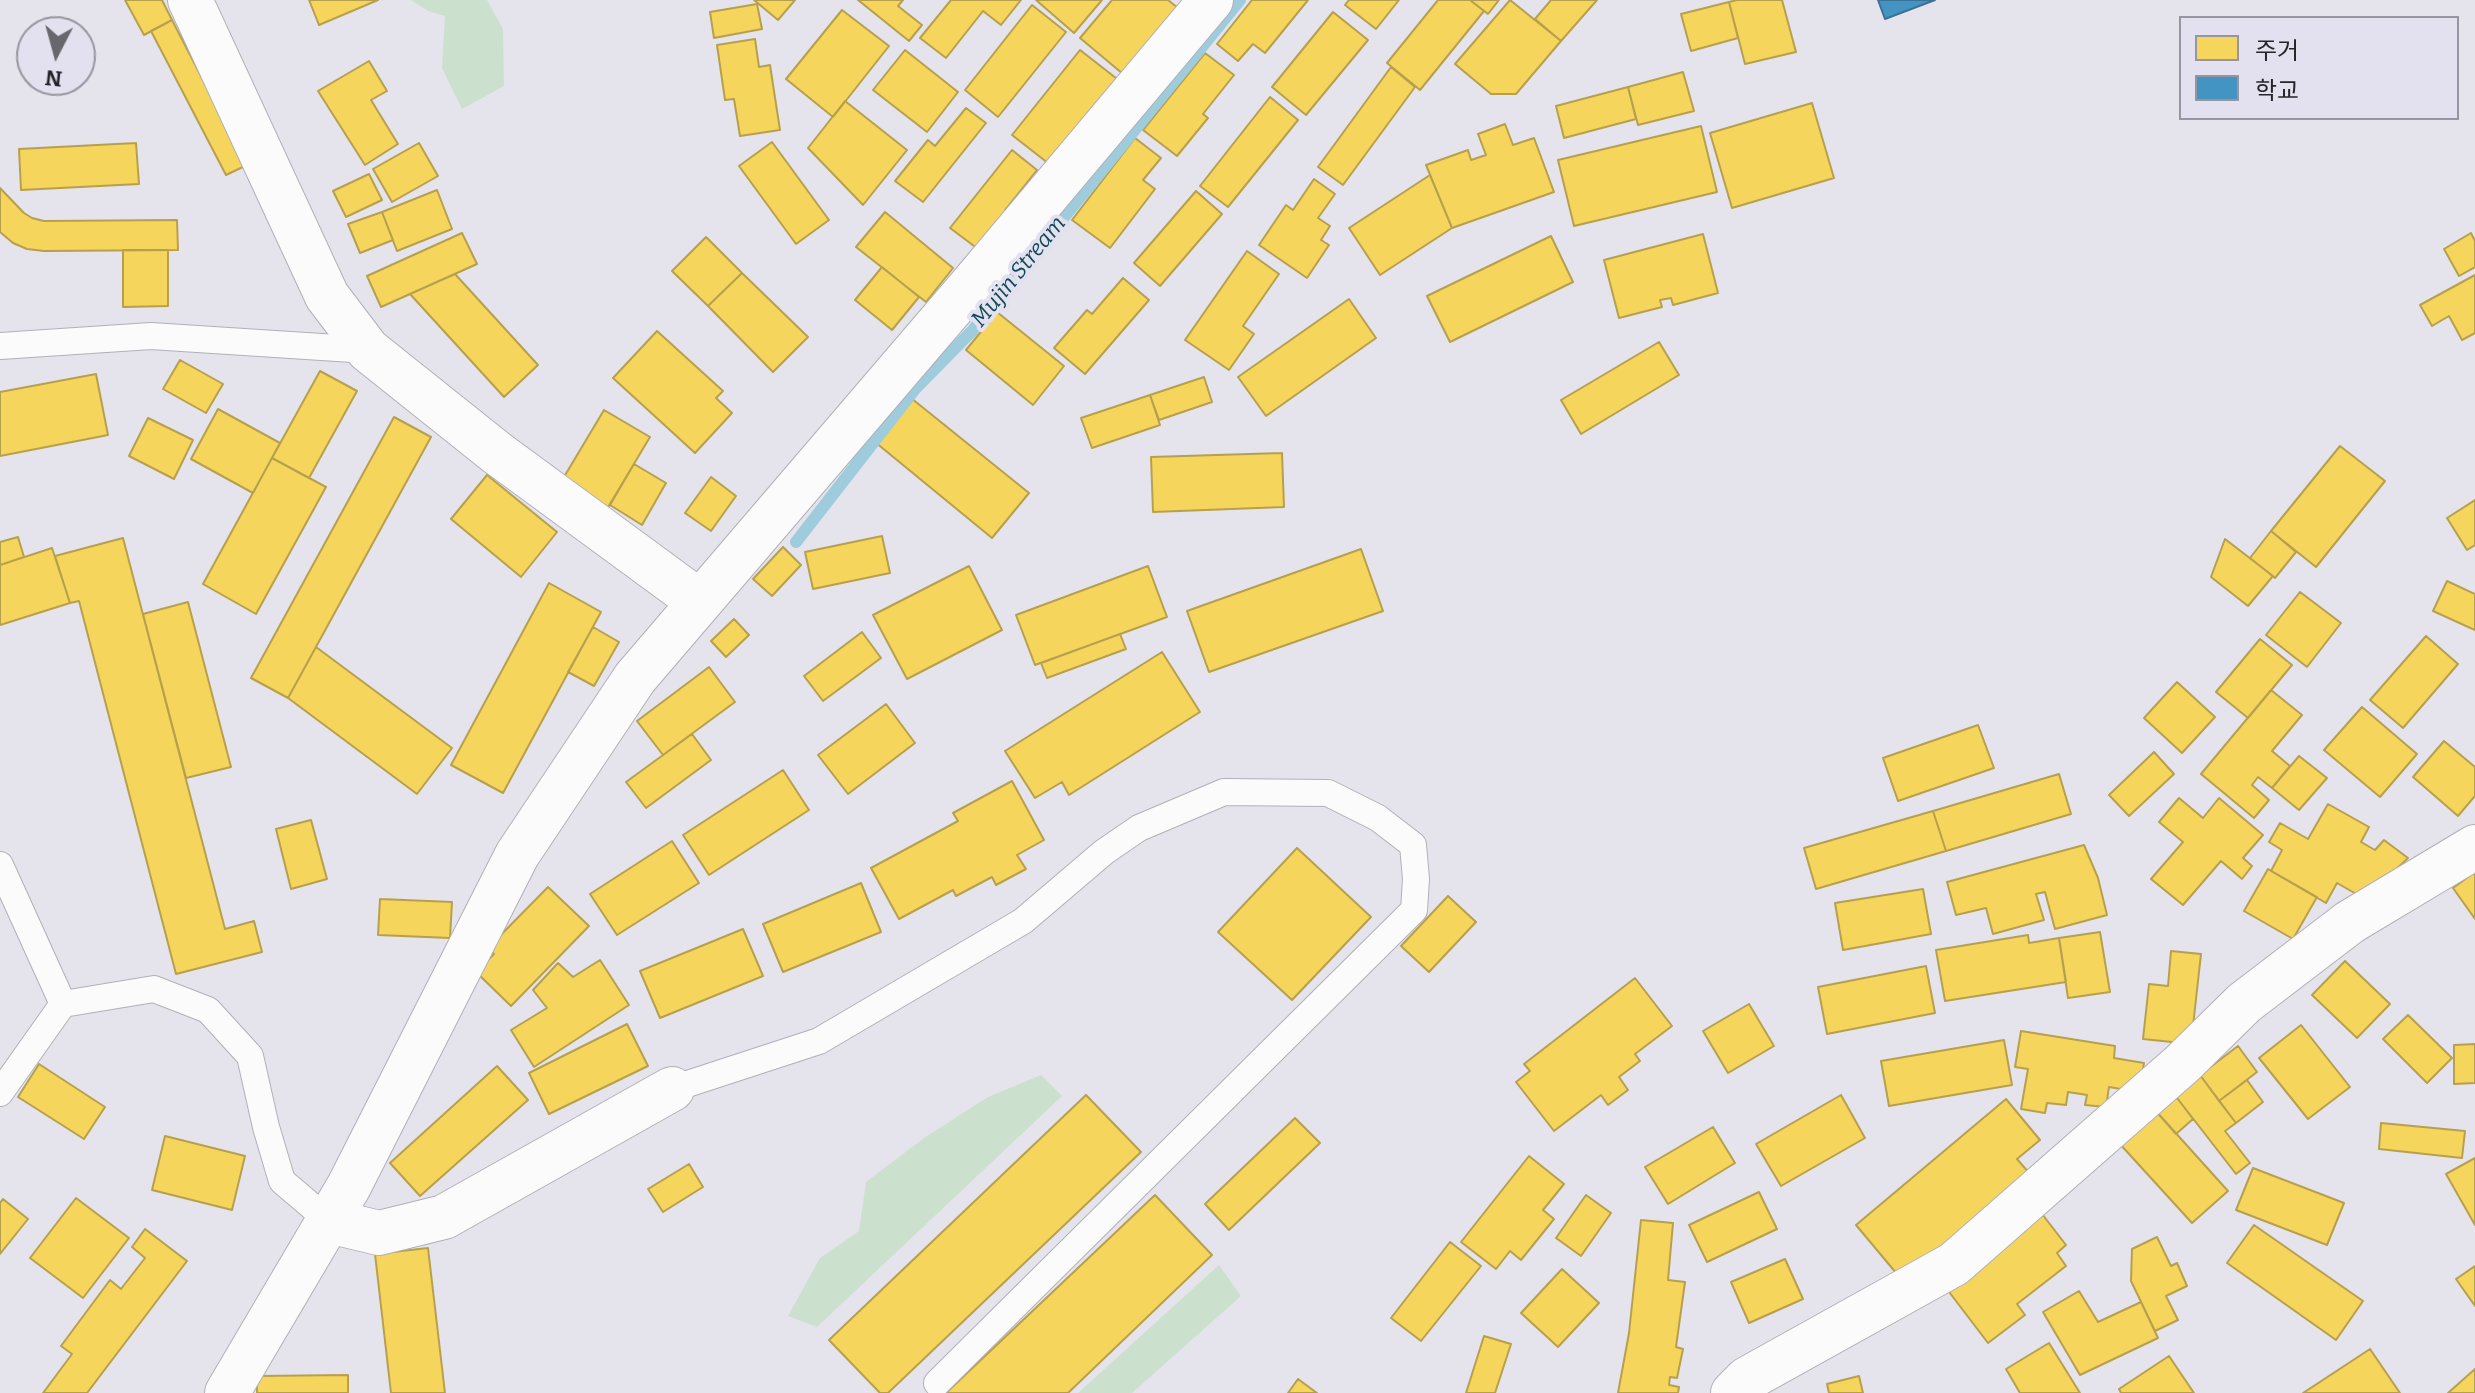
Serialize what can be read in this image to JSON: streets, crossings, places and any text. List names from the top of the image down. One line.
{"water":["Mujin Stream"],"legend":["주거","학교"],"north":"bottom"}
